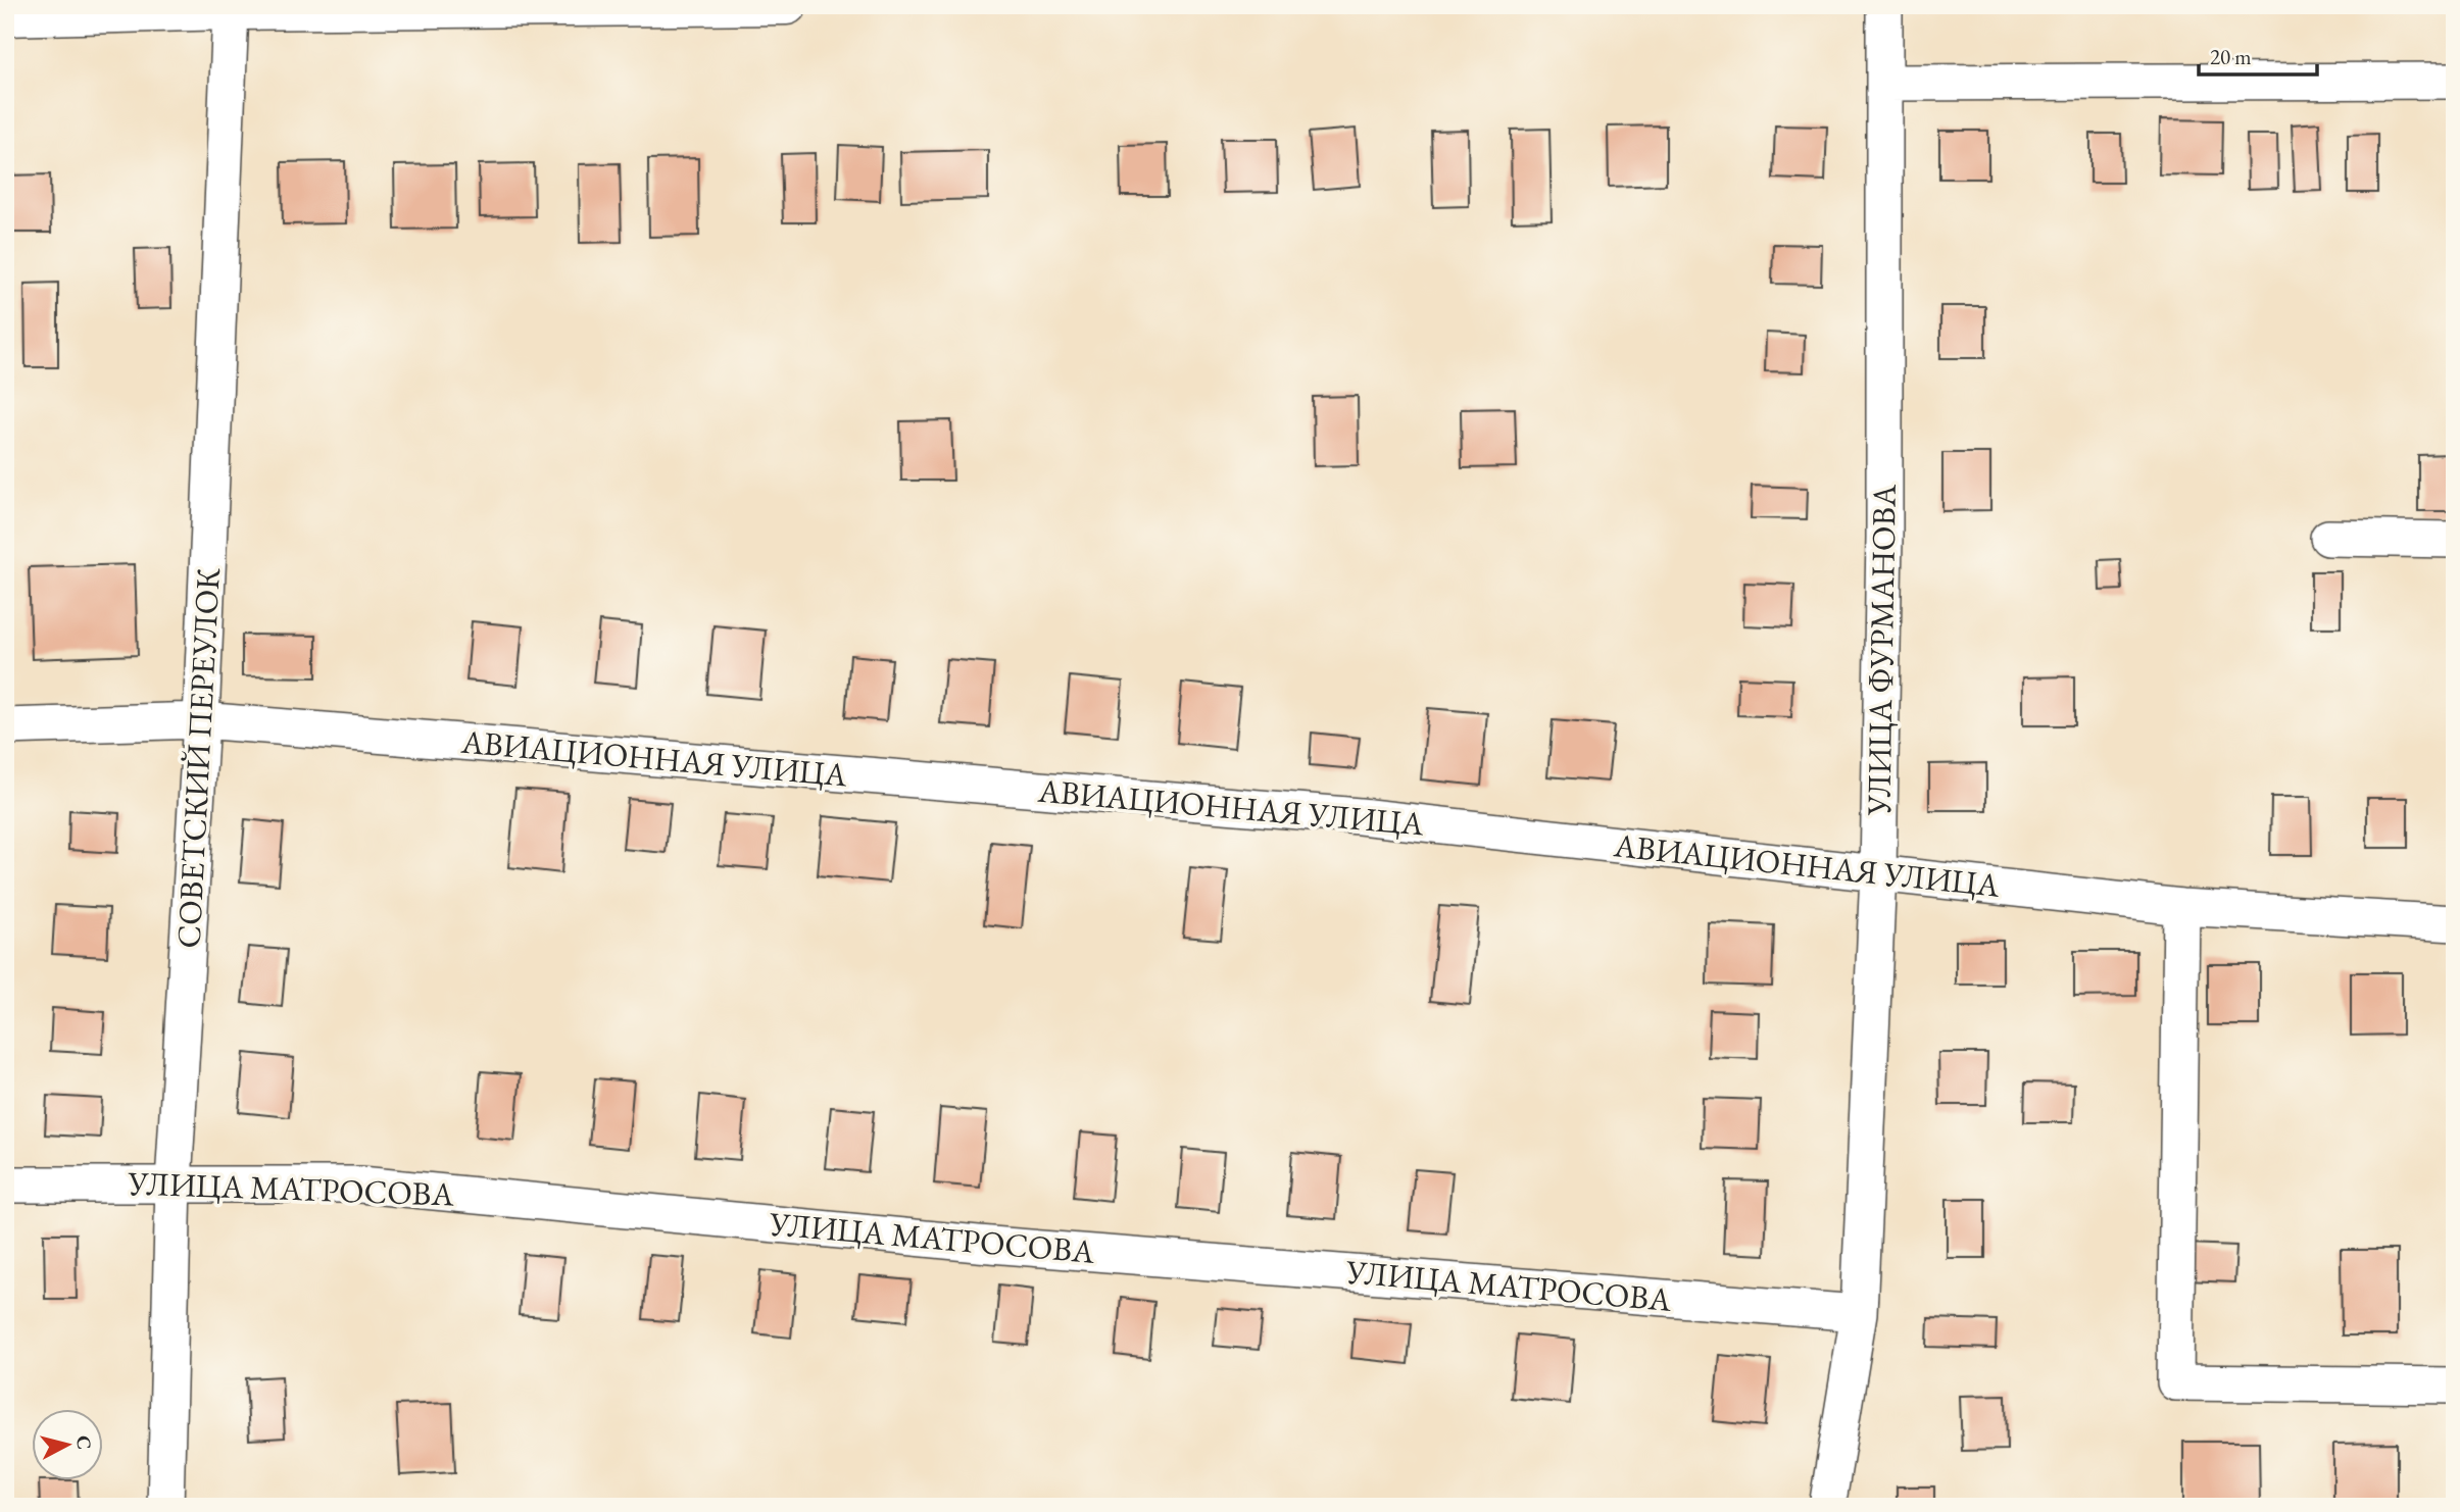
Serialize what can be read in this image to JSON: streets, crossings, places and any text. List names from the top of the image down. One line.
{"streets":{"street":["УЛИЦА ФУРМАНОВА","СОВЕТСКИЙ ПЕРЕУЛОК","АВИАЦИОННАЯ УЛИЦА","УЛИЦА МАТРОСОВА"]},"crossings":[["УЛИЦА ФУРМАНОВА","АВИАЦИОННАЯ УЛИЦА"],["УЛИЦА ФУРМАНОВА","УЛИЦА МАТРОСОВА"],["СОВЕТСКИЙ ПЕРЕУЛОК","АВИАЦИОННАЯ УЛИЦА"],["СОВЕТСКИЙ ПЕРЕУЛОК","УЛИЦА МАТРОСОВА"]],"scale_bar":"20 m","north":"right"}
